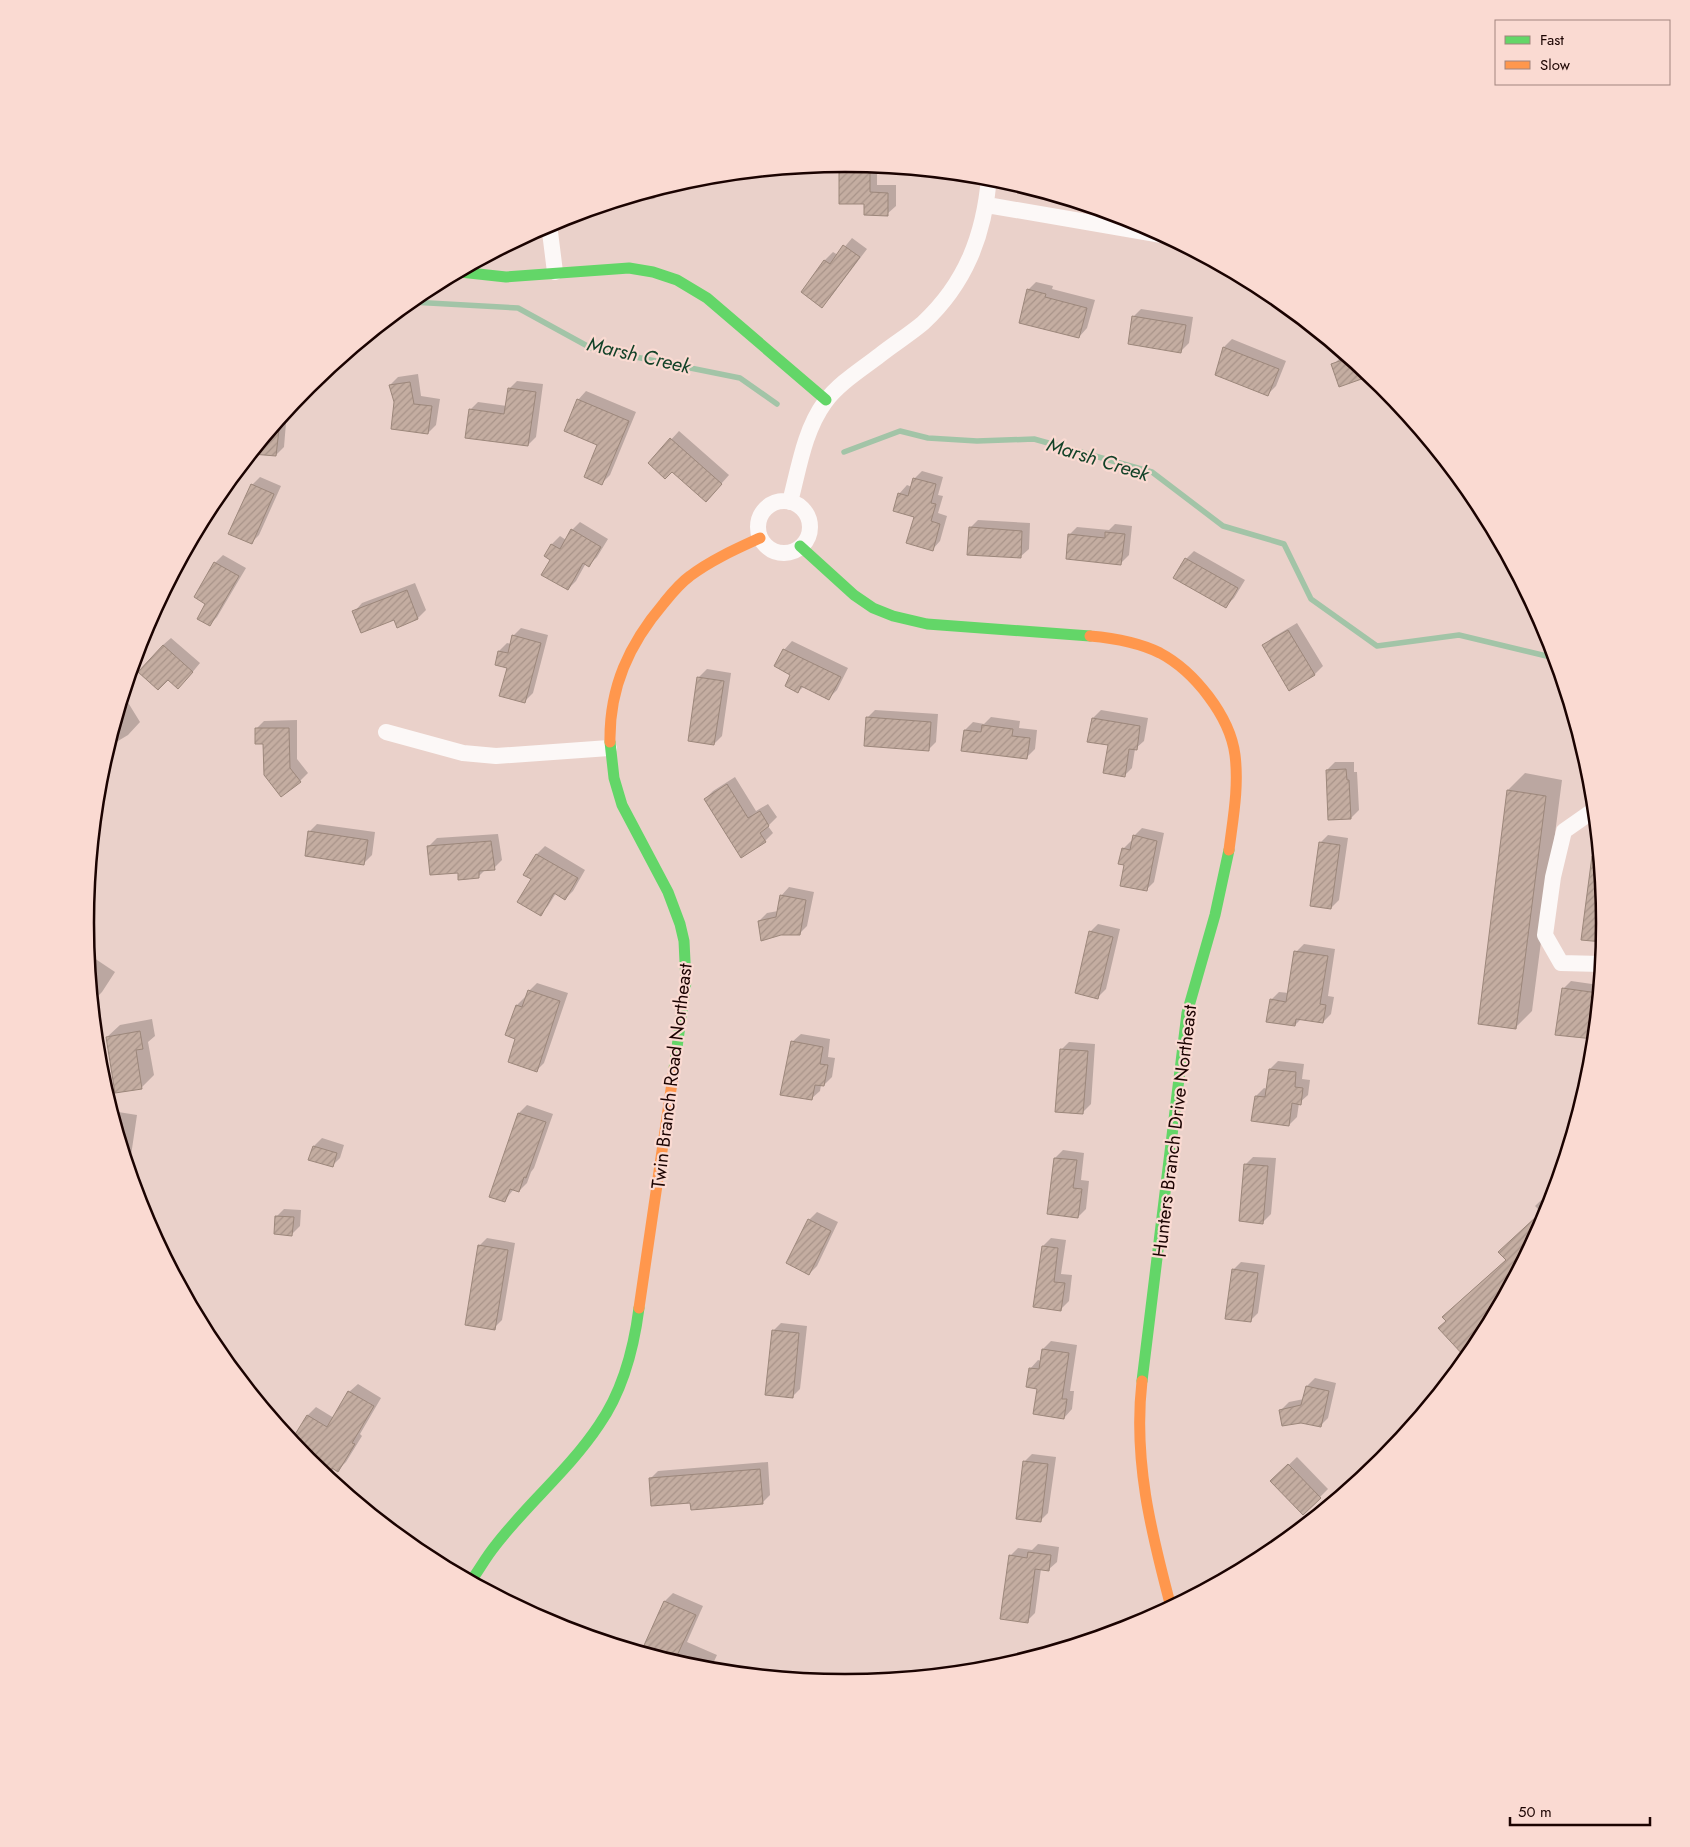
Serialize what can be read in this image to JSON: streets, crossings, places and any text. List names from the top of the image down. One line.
{"streets":{"street":["Twin Branch Road Northeast","Hunters Branch Drive Northeast"]},"crossings":[["Twin Branch Road Northeast","Hunters Branch Drive Northeast"]],"water":["Marsh Creek"],"legend":["Fast","Slow"],"scale_bar":"50 m"}
